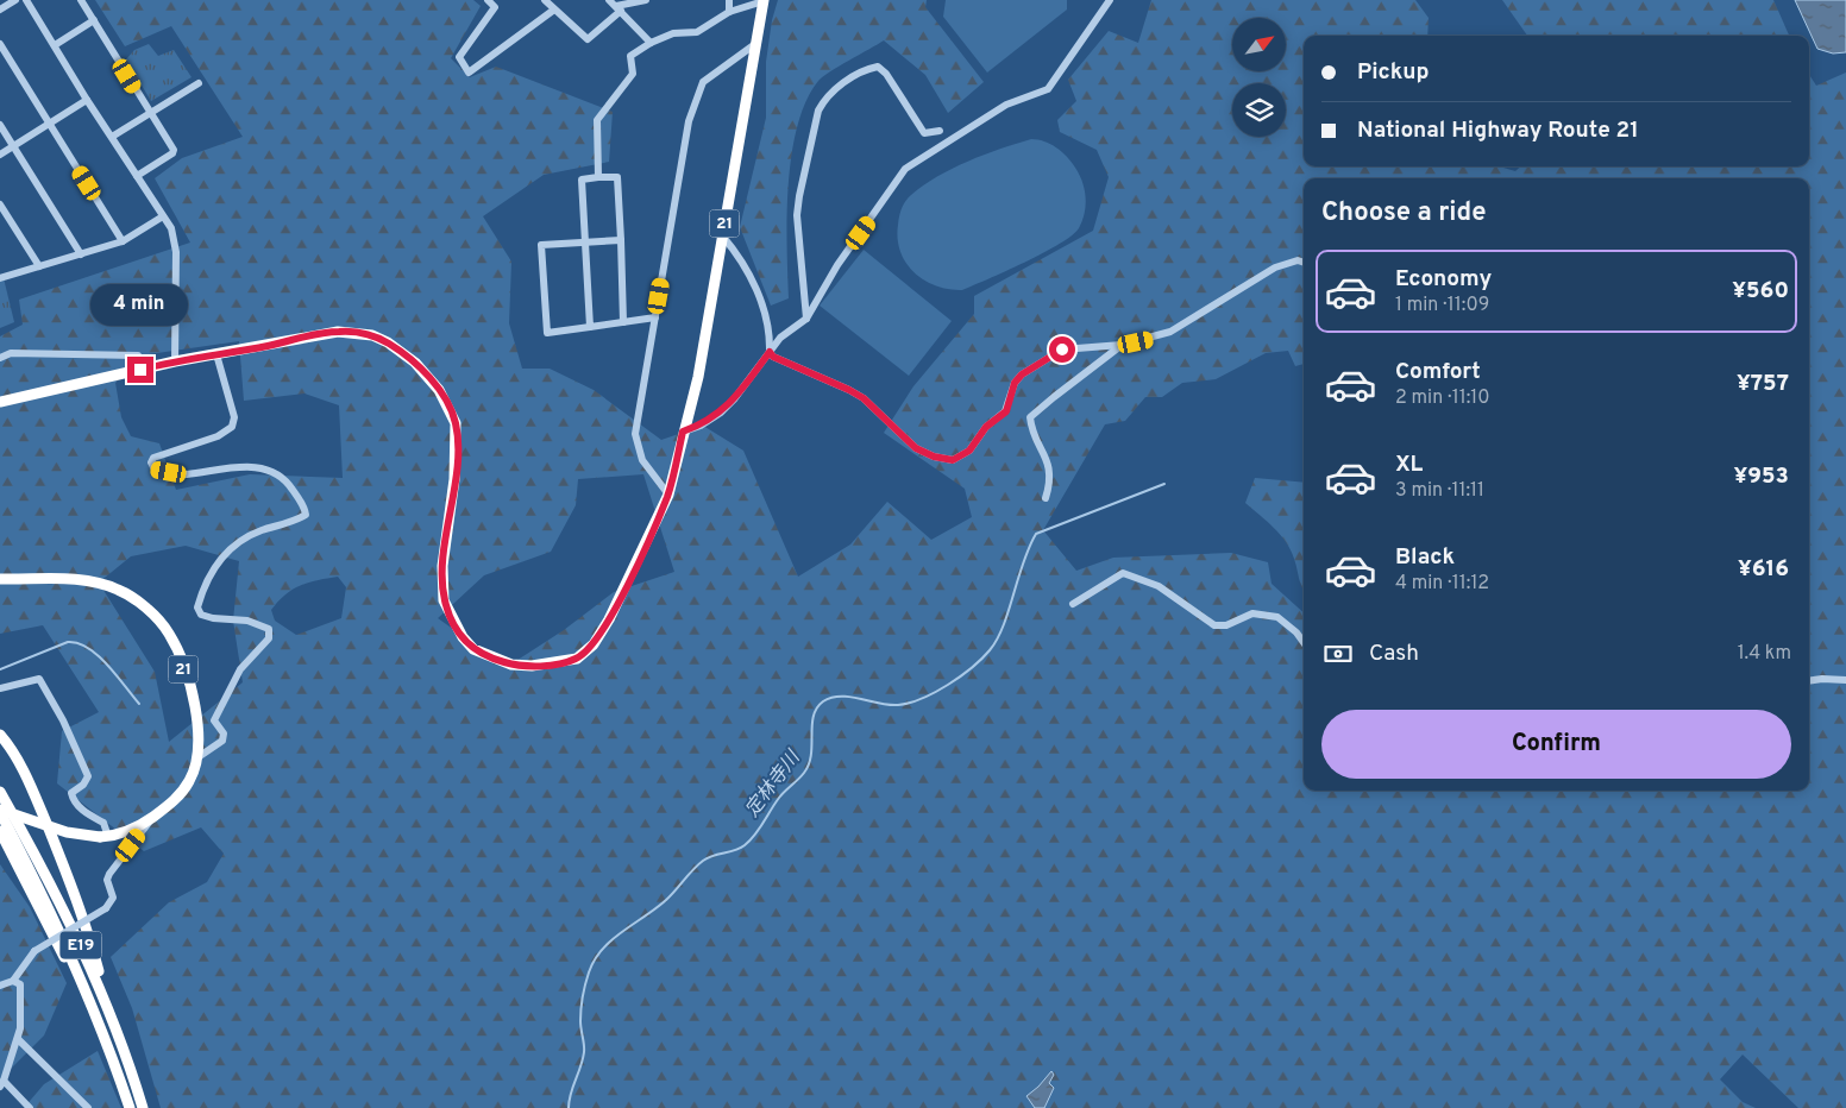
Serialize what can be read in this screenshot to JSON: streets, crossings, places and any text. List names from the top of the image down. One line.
{"streets":{"highway":["21","E19"]},"crossings":[["21","E19"]],"water":["定林寺川"],"north":"top right","page":{"banner":["Pickup","National Highway Route 21"],"heading":"Choose a ride","list":[{"name":"Economy","note":"1 min · 11:09","value":"¥560"},{"name":"Comfort","note":"2 min · 11:10","value":"¥757"},{"name":"XL","note":"3 min · 11:11","value":"¥953"},{"name":"Black","note":"4 min · 11:12","value":"¥616"}],"bubble":"4 min","pay":["Cash","1.4 km"],"buttons":"Confirm"}}
